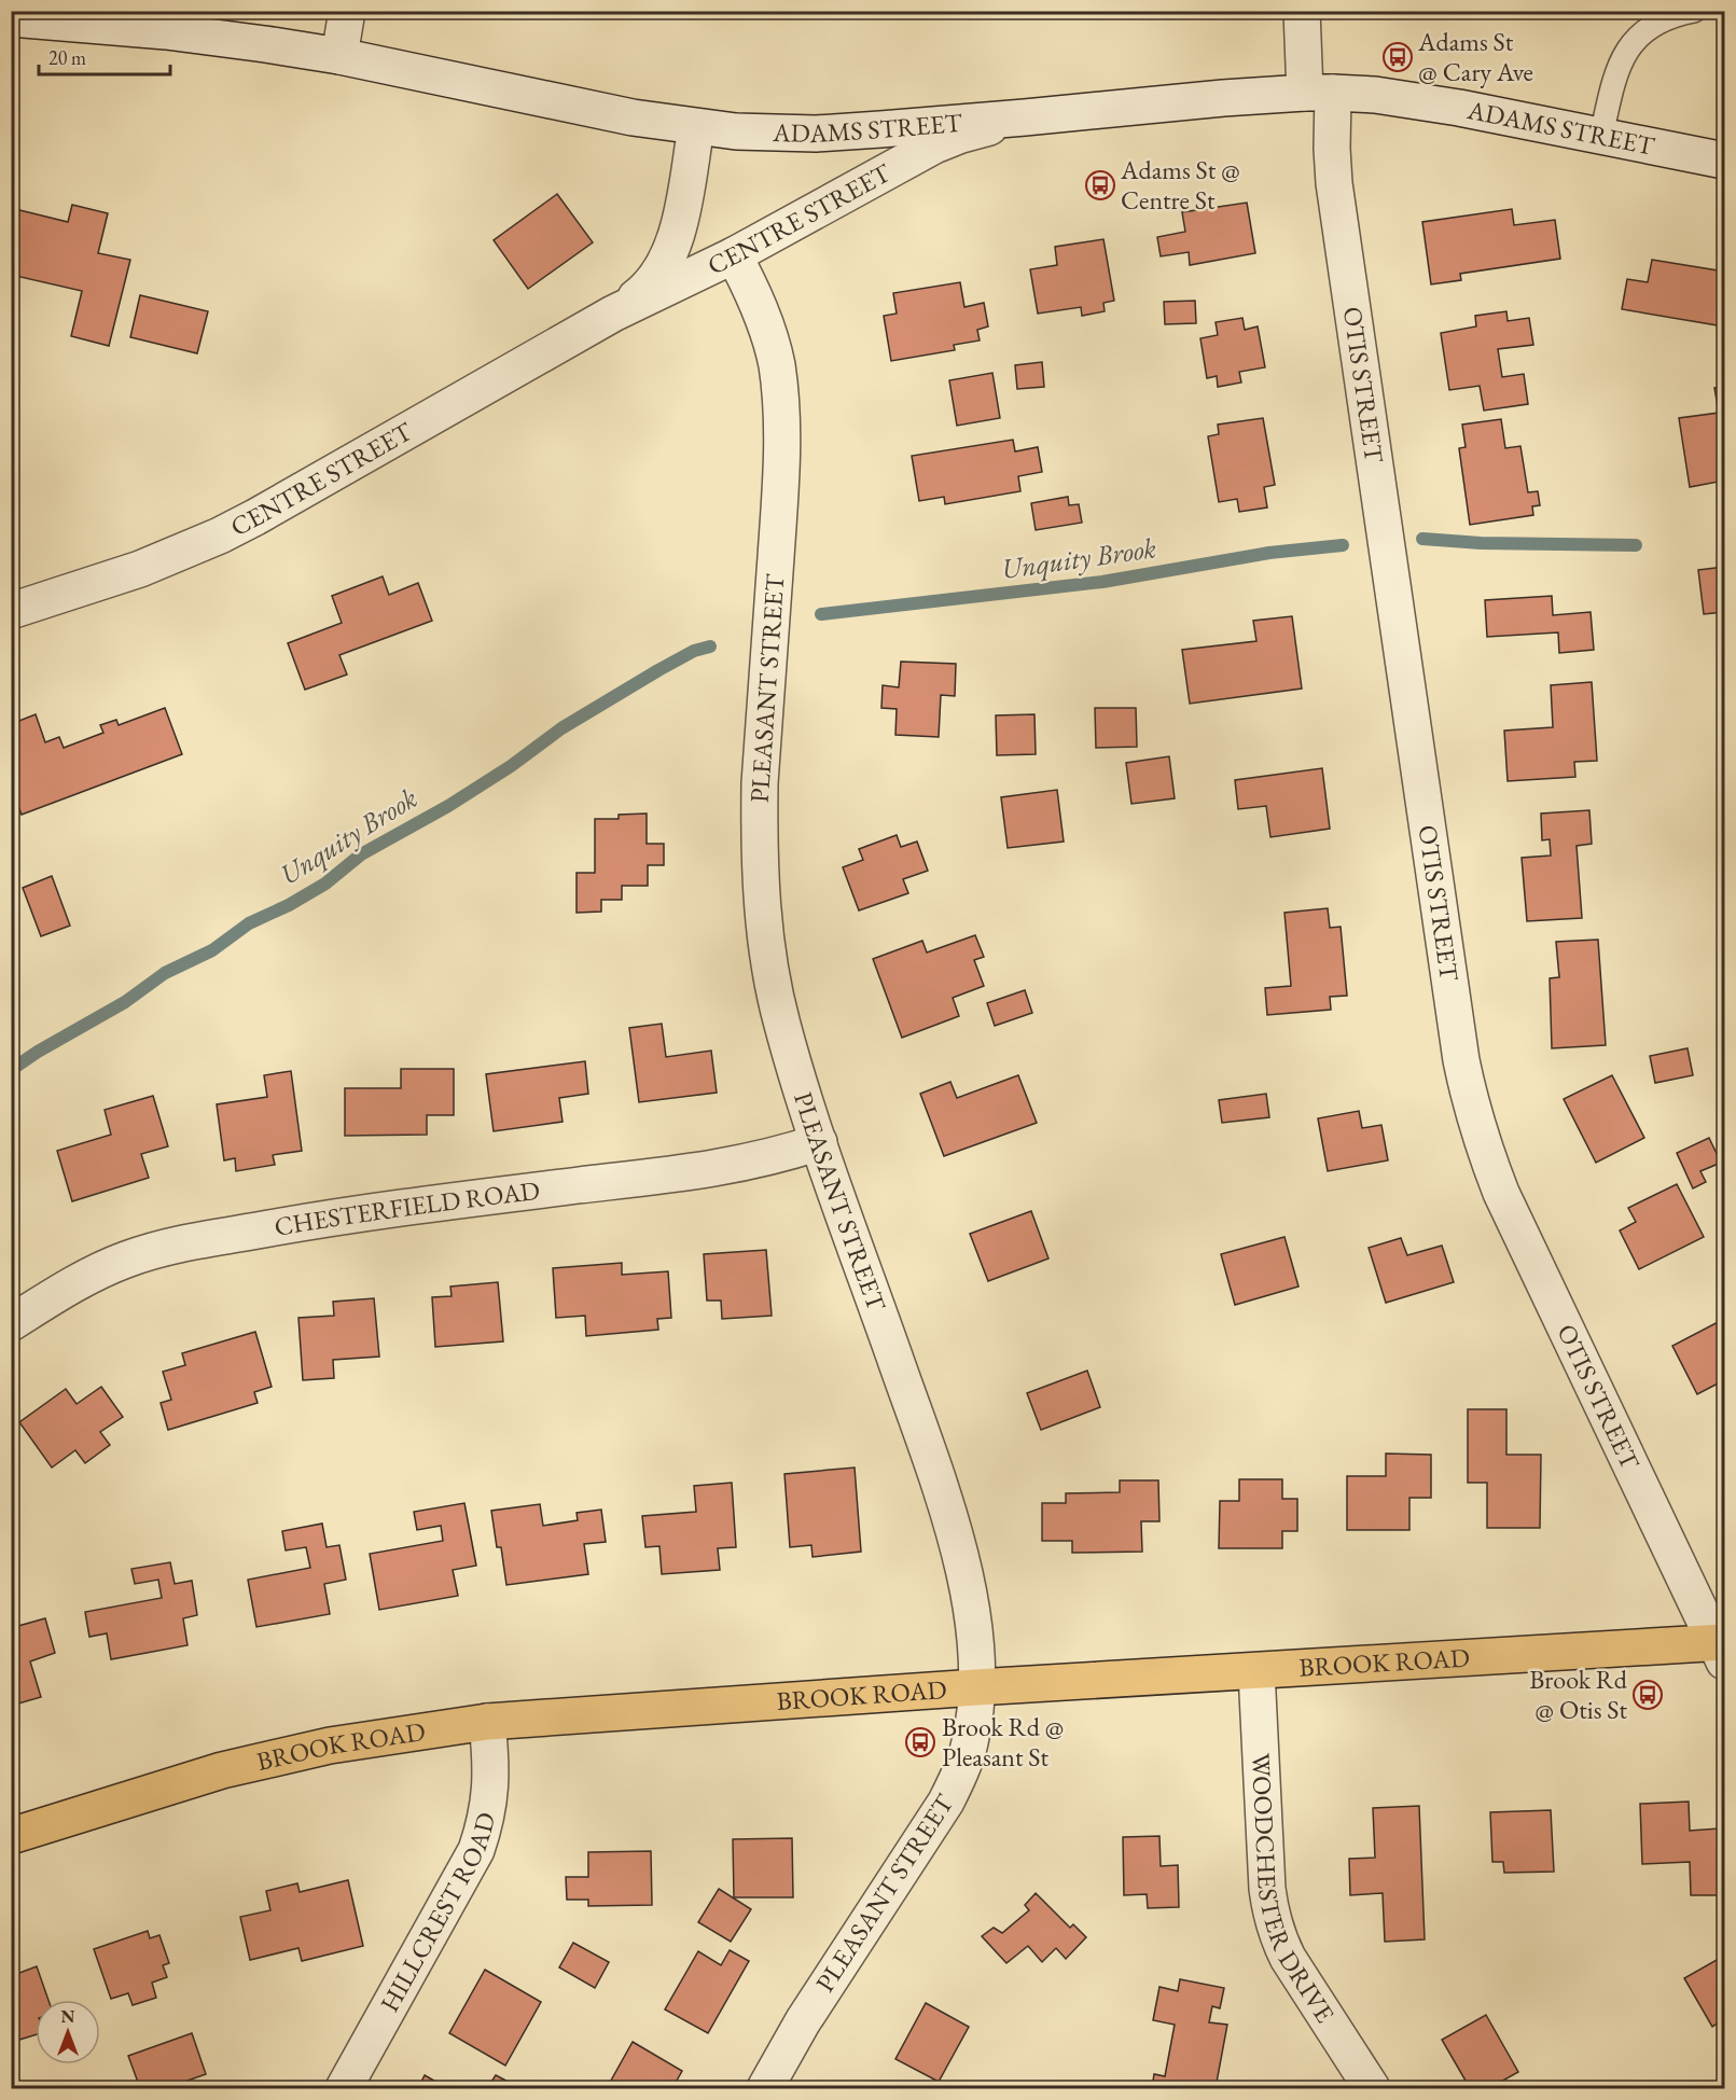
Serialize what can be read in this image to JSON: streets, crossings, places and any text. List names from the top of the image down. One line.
{"streets":{"main road":["BROOK ROAD"],"street":["ADAMS STREET","CENTRE STREET","OTIS STREET","PLEASANT STREET","CHESTERFIELD ROAD","WOODCHESTER DRIVE","HILLCREST ROAD"]},"crossings":[["ADAMS STREET","CENTRE STREET"],["ADAMS STREET","OTIS STREET"],["CENTRE STREET","PLEASANT STREET"],["OTIS STREET","BROOK ROAD"],["PLEASANT STREET","CHESTERFIELD ROAD"],["PLEASANT STREET","BROOK ROAD"],["BROOK ROAD","WOODCHESTER DRIVE"],["BROOK ROAD","HILLCREST ROAD"]],"water":["Unquity Brook"],"places":{"bus stop":["Adams St @ Cary Ave","Adams St @ Centre St","Brook Rd @ Otis St","Brook Rd @ Pleasant St"]},"scale_bar":"20 m","north":"top"}
